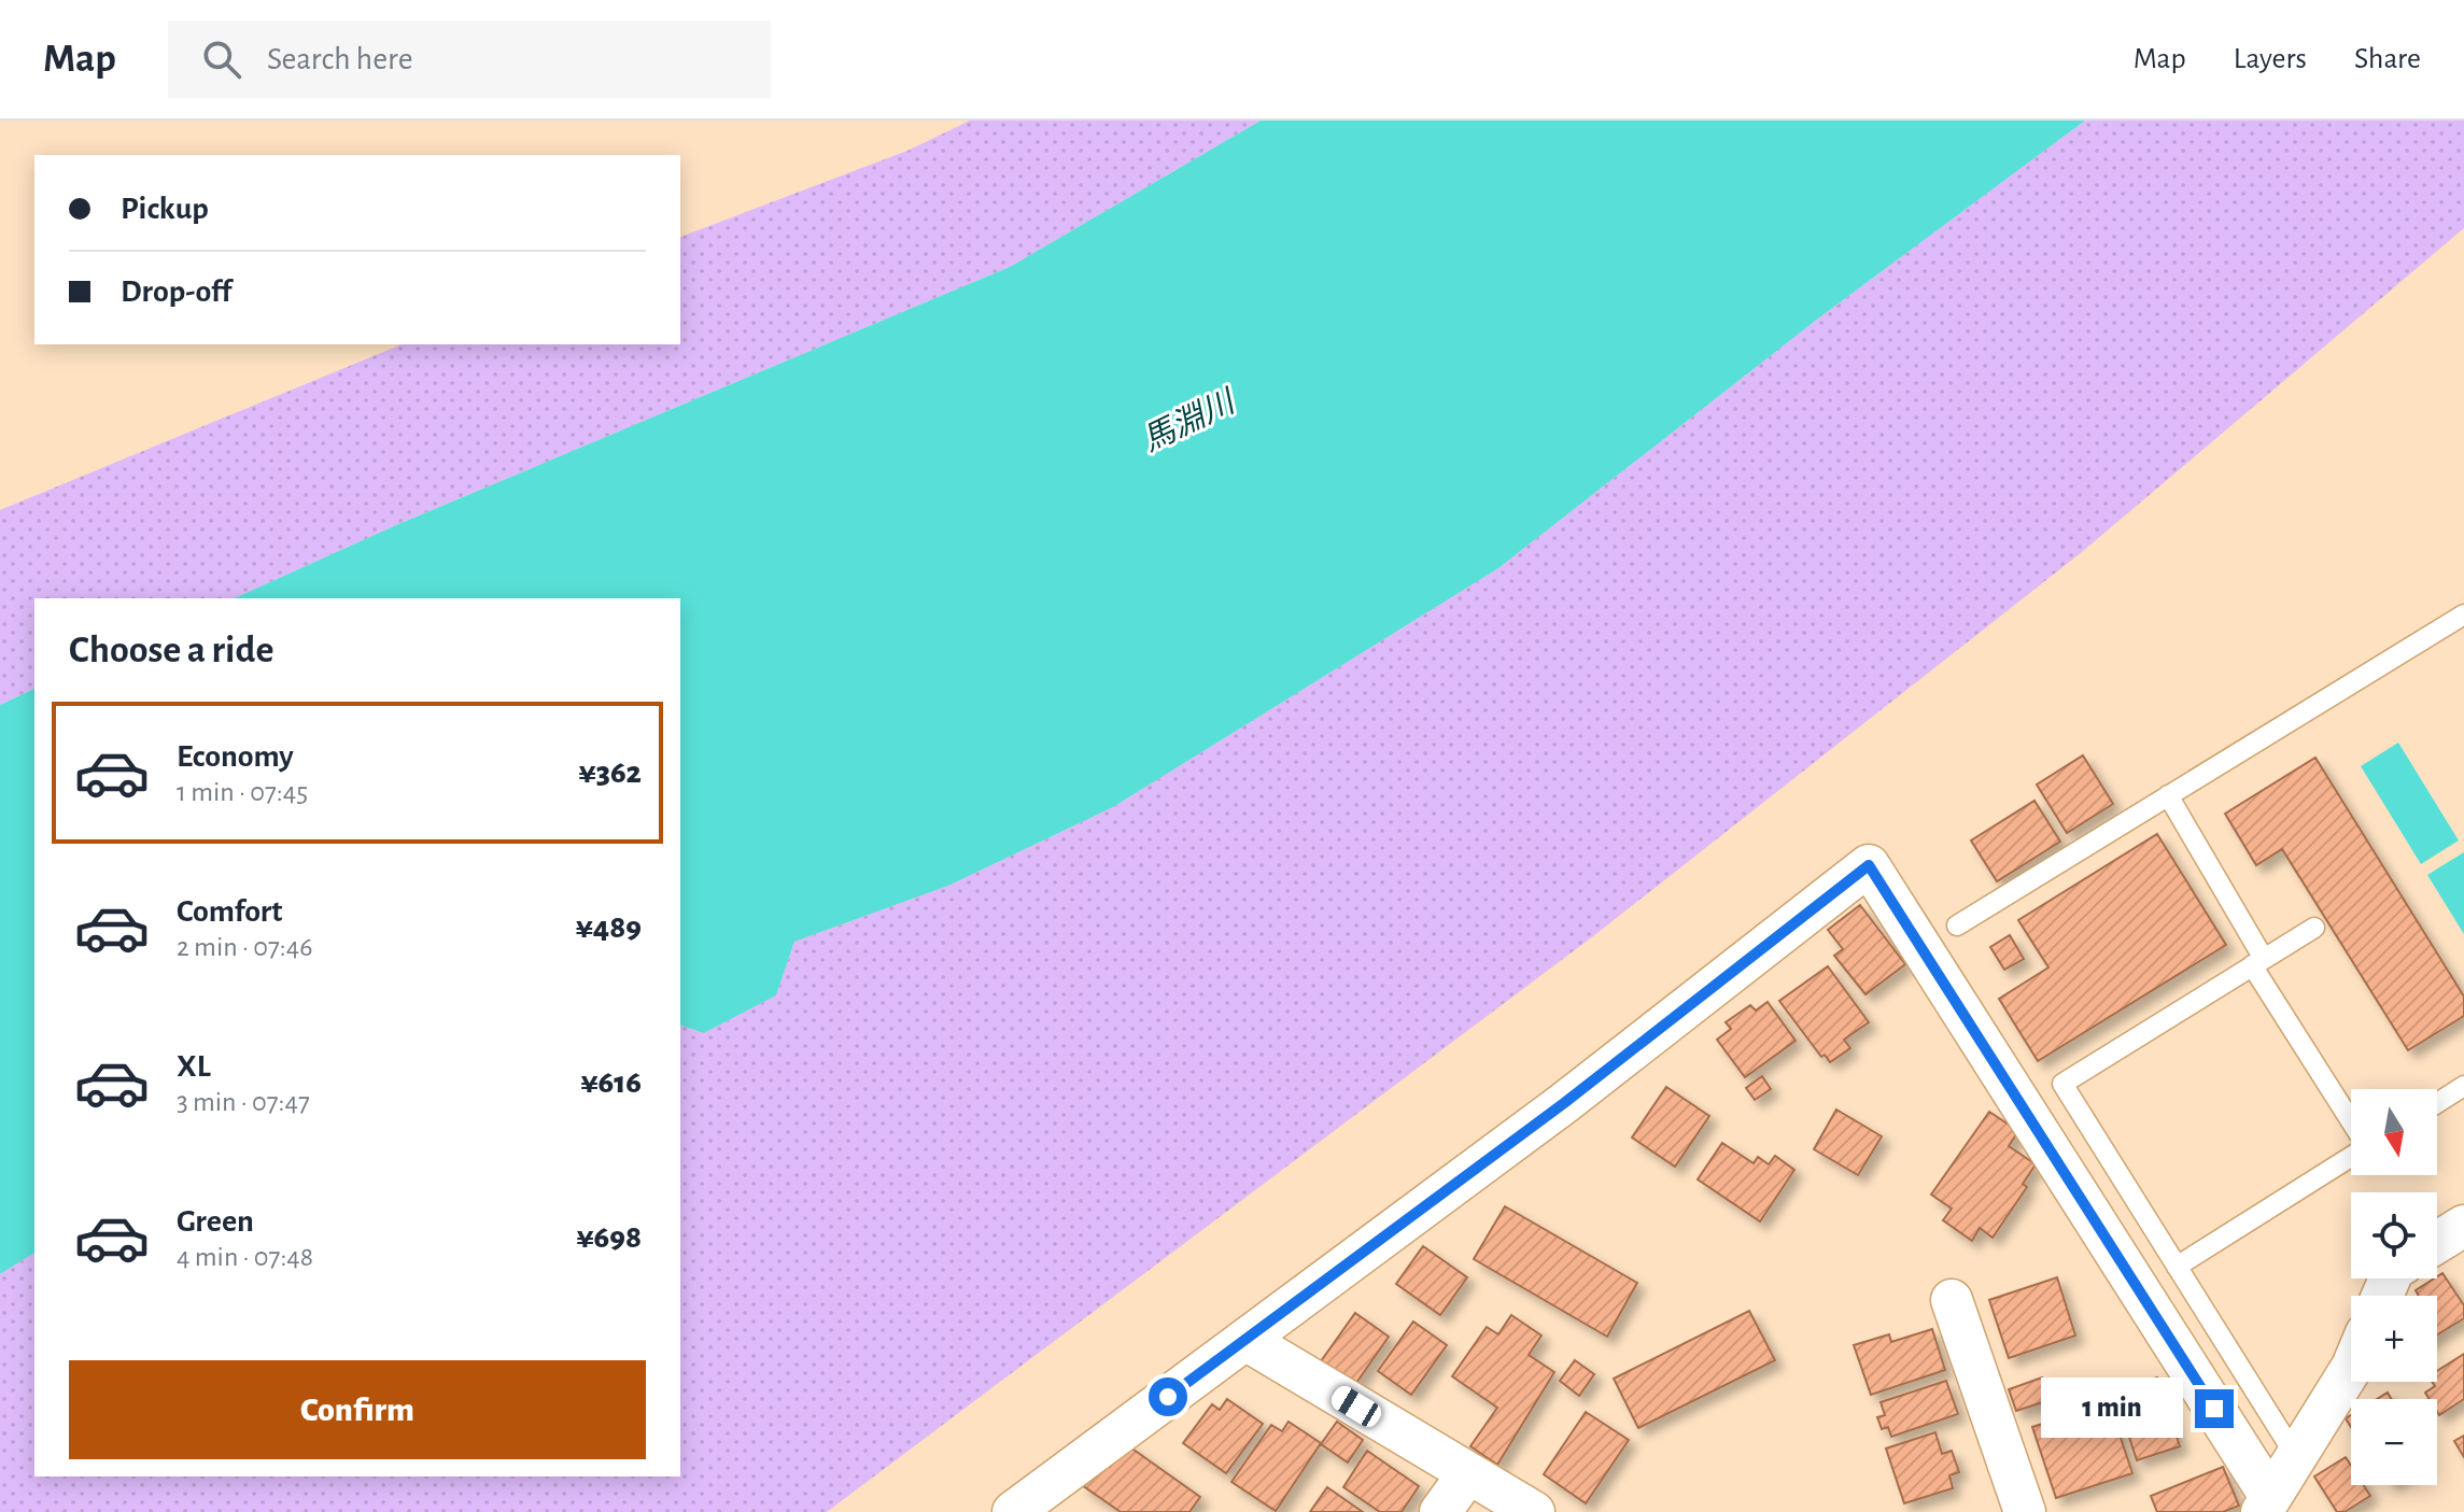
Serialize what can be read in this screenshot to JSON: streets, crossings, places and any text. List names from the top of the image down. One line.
{"water":["馬淵川"],"north":"bottom","page":{"header":"Map","search":"Search here","nav":["Map","Layers","Share"],"banner":["Pickup","Drop-off"],"heading":"Choose a ride","list":[{"name":"Economy","note":"1 min · 07:45","value":"¥362"},{"name":"Comfort","note":"2 min · 07:46","value":"¥489"},{"name":"XL","note":"3 min · 07:47","value":"¥616"},{"name":"Green","note":"4 min · 07:48","value":"¥698"}],"map_buttons":["+","−"],"buttons":"Confirm","bubble":"1 min"}}
